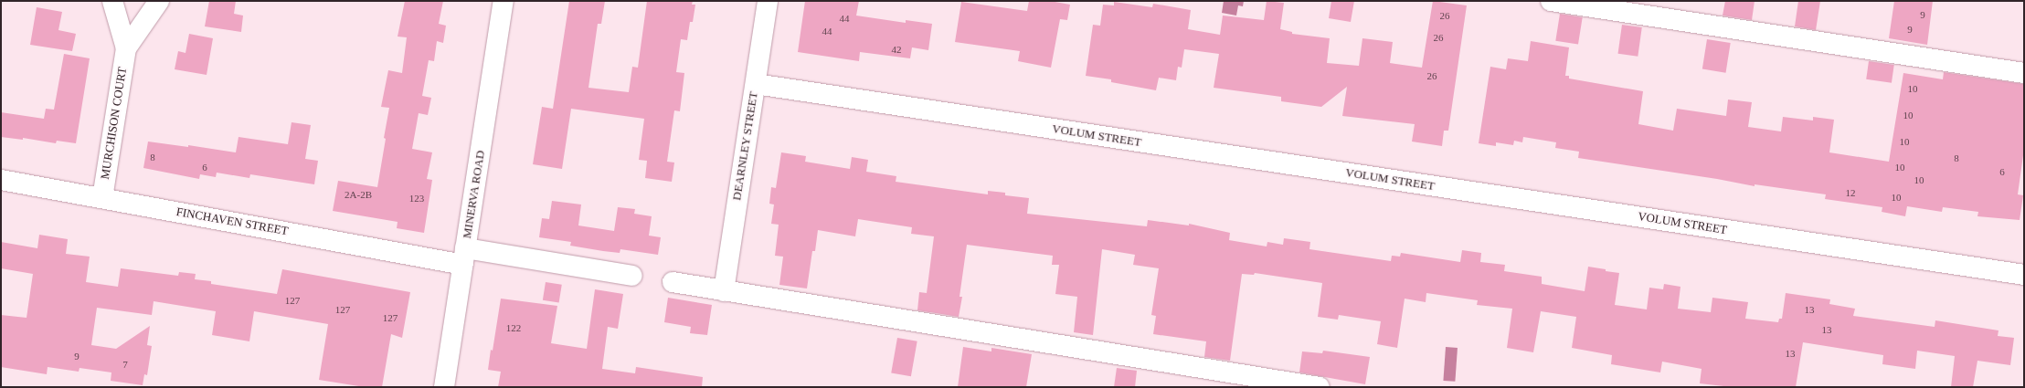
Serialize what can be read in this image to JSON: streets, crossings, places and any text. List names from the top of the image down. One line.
{"streets":{"street":["MURCHISON COURT","VOLUM STREET","DEARNLEY STREET","MINERVA ROAD","FINCHAVEN STREET"]},"crossings":[["MURCHISON COURT","FINCHAVEN STREET"],["VOLUM STREET","DEARNLEY STREET"],["MINERVA ROAD","FINCHAVEN STREET"]],"house_numbers":["9","26","44","9","44","26","42","26","10","10","10","8","8","6","10","6","10","12","2A-2B","10","123","127","127","13","127","122","13","13","9","7"]}
